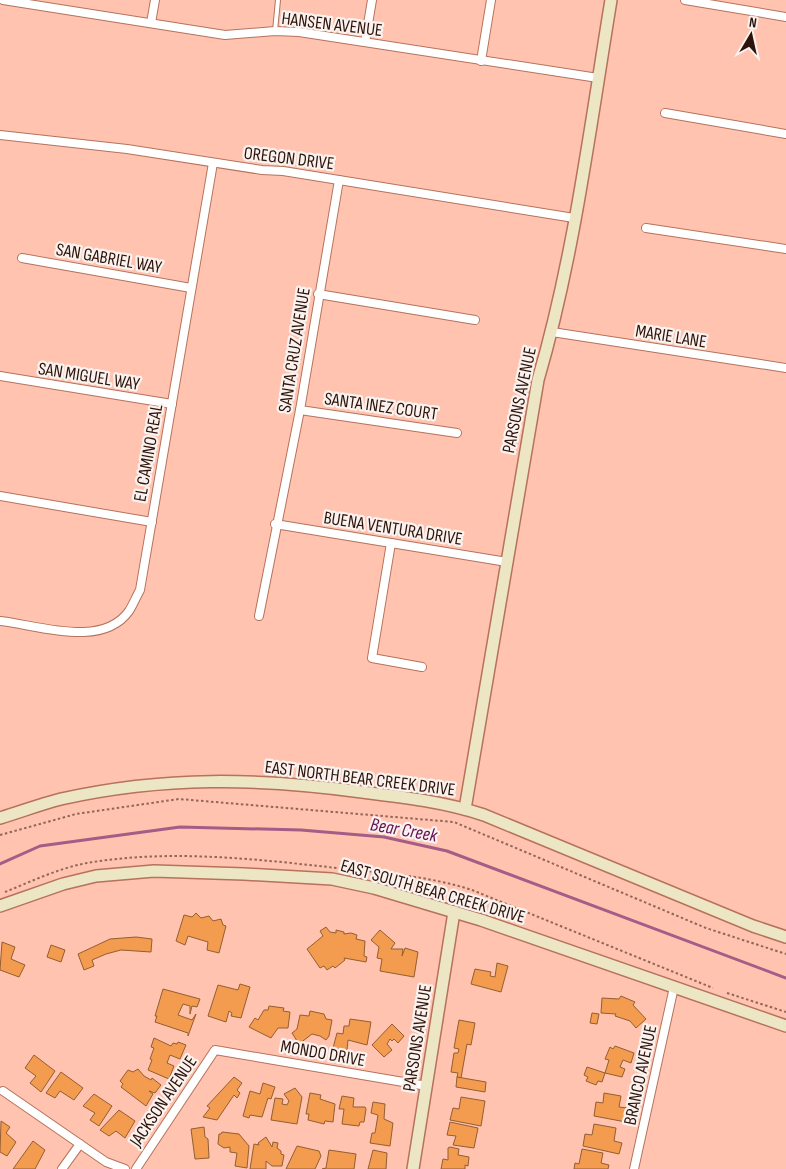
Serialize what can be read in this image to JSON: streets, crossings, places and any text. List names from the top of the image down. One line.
{"streets":{"street":["HANSEN AVENUE","OREGON DRIVE","SAN GABRIEL WAY","MARIE LANE","SANTA CRUZ AVENUE","SAN MIGUEL WAY","PARSONS AVENUE","SANTA INEZ COURT","EL CAMINO REAL","BUENA VENTURA DRIVE","EAST NORTH BEAR CREEK DRIVE","EAST SOUTH BEAR CREEK DRIVE","MONDO DRIVE","BRANCO AVENUE","JACKSON AVENUE"]},"crossings":[["HANSEN AVENUE","PARSONS AVENUE"],["OREGON DRIVE","SANTA CRUZ AVENUE"],["OREGON DRIVE","PARSONS AVENUE"],["OREGON DRIVE","EL CAMINO REAL"],["SAN GABRIEL WAY","EL CAMINO REAL"],["MARIE LANE","PARSONS AVENUE"],["SANTA CRUZ AVENUE","SANTA INEZ COURT"],["SANTA CRUZ AVENUE","BUENA VENTURA DRIVE"],["SAN MIGUEL WAY","EL CAMINO REAL"],["PARSONS AVENUE","BUENA VENTURA DRIVE"],["PARSONS AVENUE","EAST NORTH BEAR CREEK DRIVE"],["PARSONS AVENUE","EAST SOUTH BEAR CREEK DRIVE"],["PARSONS AVENUE","MONDO DRIVE"],["EAST SOUTH BEAR CREEK DRIVE","BRANCO AVENUE"],["MONDO DRIVE","JACKSON AVENUE"]],"water":["Bear Creek"],"north":"top"}
